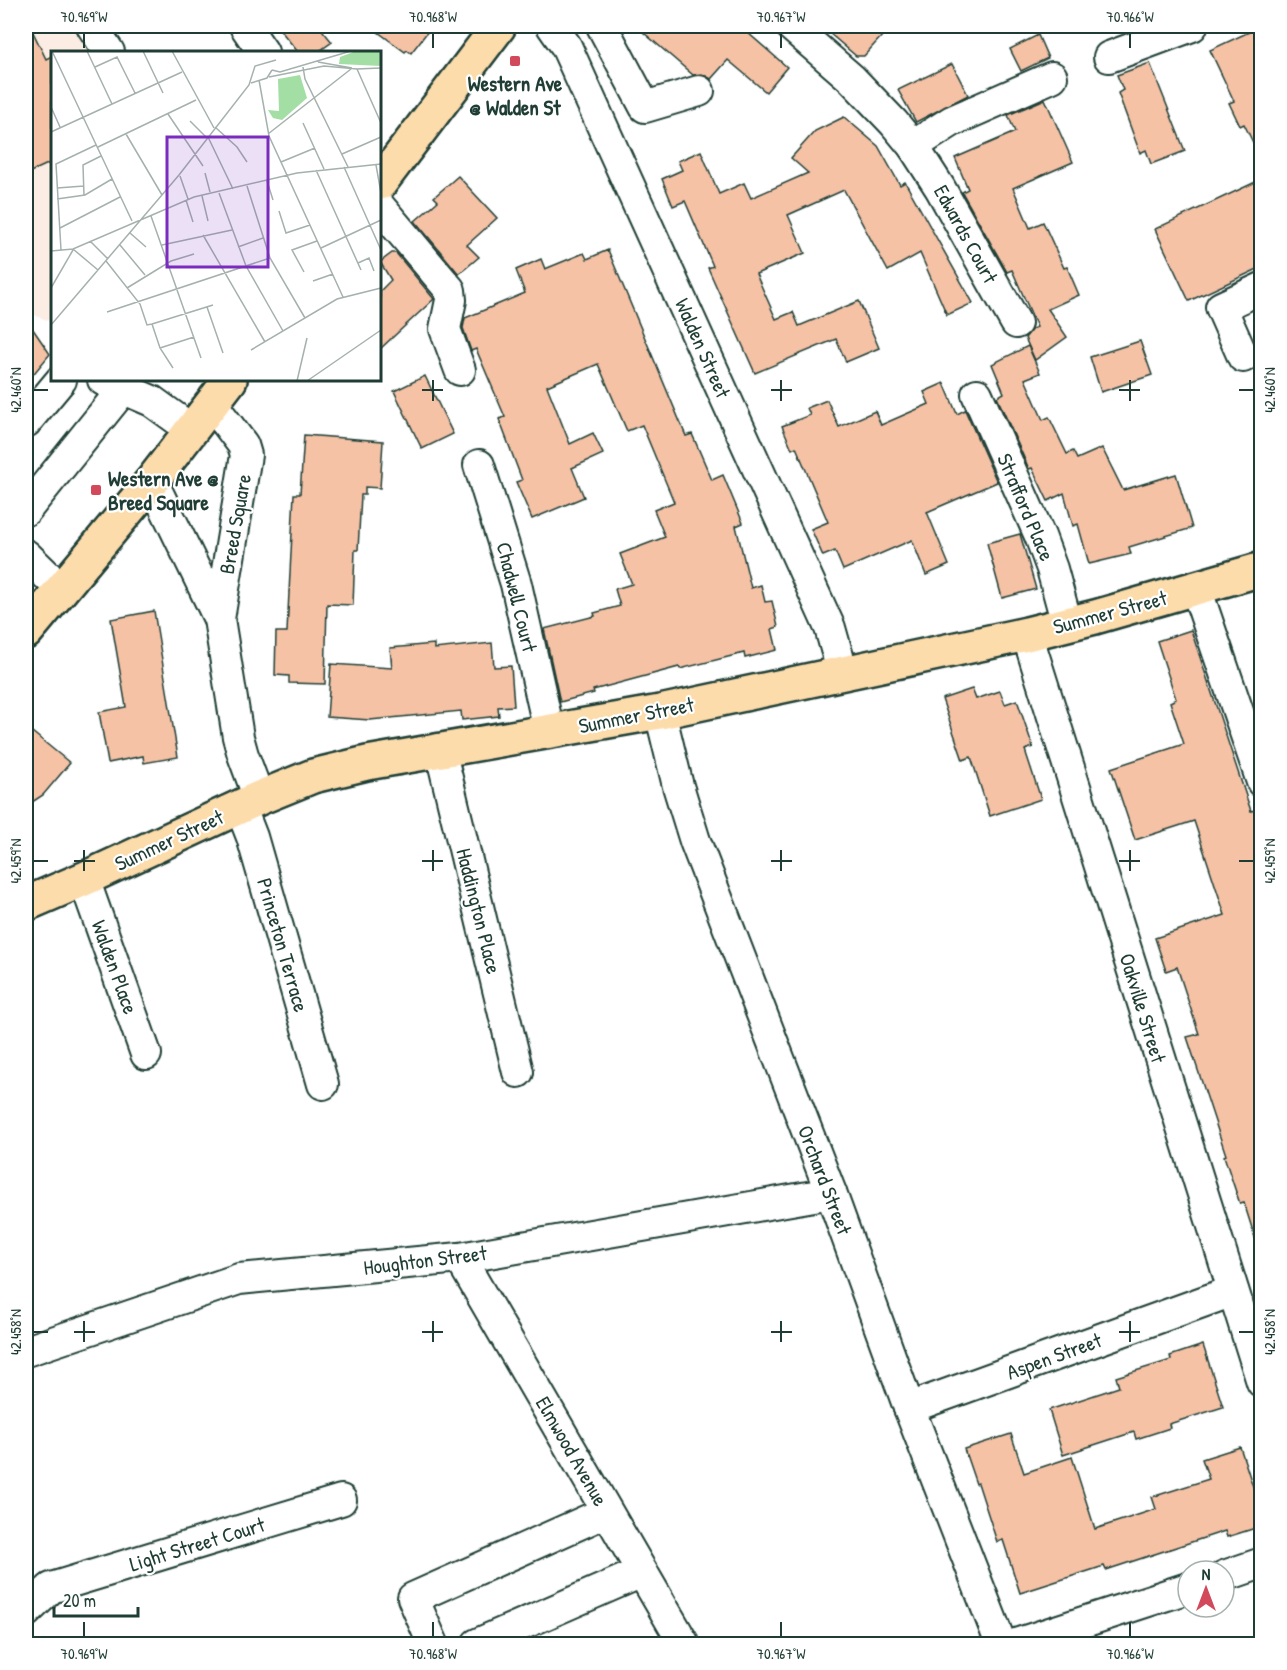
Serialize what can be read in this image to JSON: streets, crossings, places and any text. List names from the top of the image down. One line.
{"streets":{"main road":["Summer Street"],"street":["Edwards Court","Walden Street","Strafford Place","Breed Square","Chadwell Court","Haddington Place","Princeton Terrace","Walden Place","Oakville Street","Orchard Street","Houghton Street","Aspen Street","Elmwood Avenue","Light Street Court"]},"crossings":[["Walden Street","Summer Street"],["Strafford Place","Summer Street"],["Breed Square","Summer Street"],["Breed Square","Princeton Terrace"],["Chadwell Court","Summer Street"],["Summer Street","Haddington Place"],["Summer Street","Princeton Terrace"],["Summer Street","Walden Place"],["Summer Street","Oakville Street"],["Summer Street","Orchard Street"],["Oakville Street","Aspen Street"],["Orchard Street","Houghton Street"],["Orchard Street","Aspen Street"],["Houghton Street","Elmwood Avenue"]],"places":{"transit":["Western Ave @ Walden St","Western Ave @ Breed Square"]},"scale_bar":"20 m","north":"top","coordinates":["70.969°W","70.968°W","70.967°W","70.966°W","42.460°N","42.459°N","42.458°N"]}
